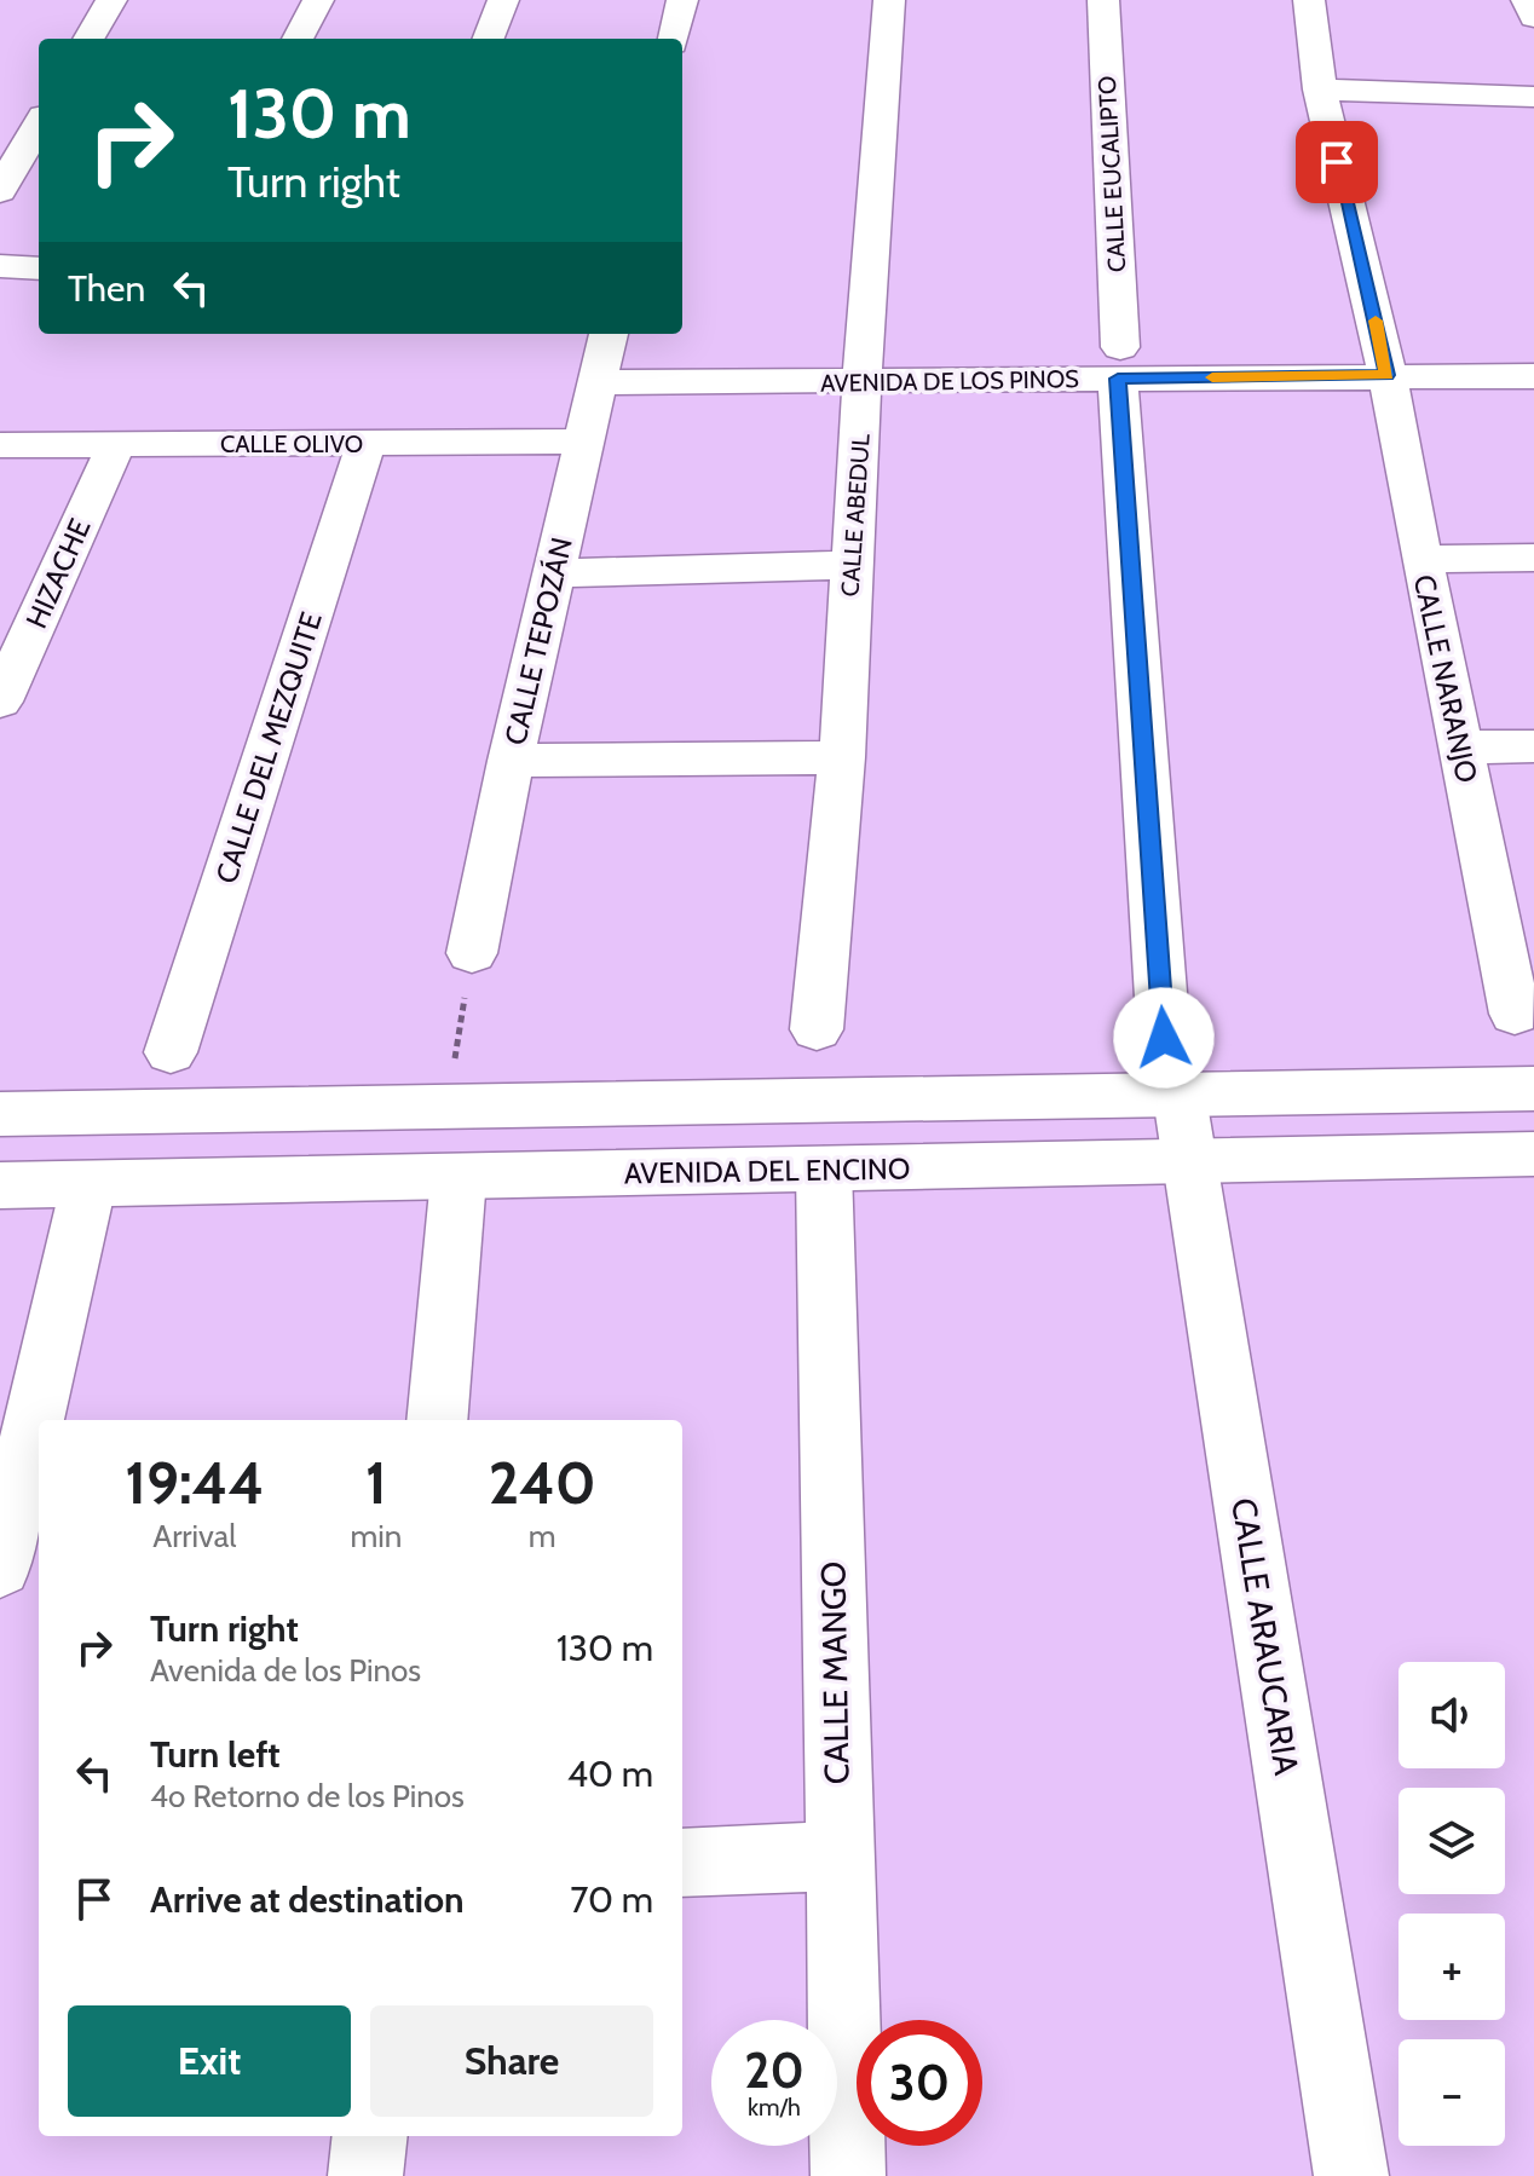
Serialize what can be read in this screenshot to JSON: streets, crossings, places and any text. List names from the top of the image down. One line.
{"streets":{"street":["CALLE EUCALIPTO","AVENIDA DE LOS PINOS","CALLE OLIVO","CALLE ABEDUL","HIZACHE","CALLE TEPOZÁN","CALLE NARANJO","CALLE DEL MEZQUITE","AVENIDA DEL ENCINO","CALLE ARAUCARIA","CALLE MANGO"]},"crossings":[["CALLE EUCALIPTO","AVENIDA DE LOS PINOS"],["CALLE EUCALIPTO","CALLE ARAUCARIA"],["AVENIDA DE LOS PINOS","CALLE ABEDUL"],["AVENIDA DE LOS PINOS","CALLE TEPOZÁN"],["AVENIDA DE LOS PINOS","CALLE NARANJO"],["AVENIDA DE LOS PINOS","CALLE ARAUCARIA"],["CALLE OLIVO","HIZACHE"],["CALLE OLIVO","CALLE TEPOZÁN"],["CALLE OLIVO","CALLE DEL MEZQUITE"],["AVENIDA DEL ENCINO","CALLE ARAUCARIA"],["AVENIDA DEL ENCINO","CALLE MANGO"]],"page":{"turn":["130 m","Turn right"],"then":"Then","eta":["19:44","Arrival","1","min","240","m"],"list":[{"name":"Turn right","note":"Avenida de los Pinos","value":"130 m"},{"name":"Turn left","note":"4o Retorno de los Pinos","value":"40 m"},{"name":"Arrive at destination","value":"70 m"}],"map_buttons":["+","−"],"buttons":["Exit","Share"],"speed":"20 km/h","limit":"30"}}
